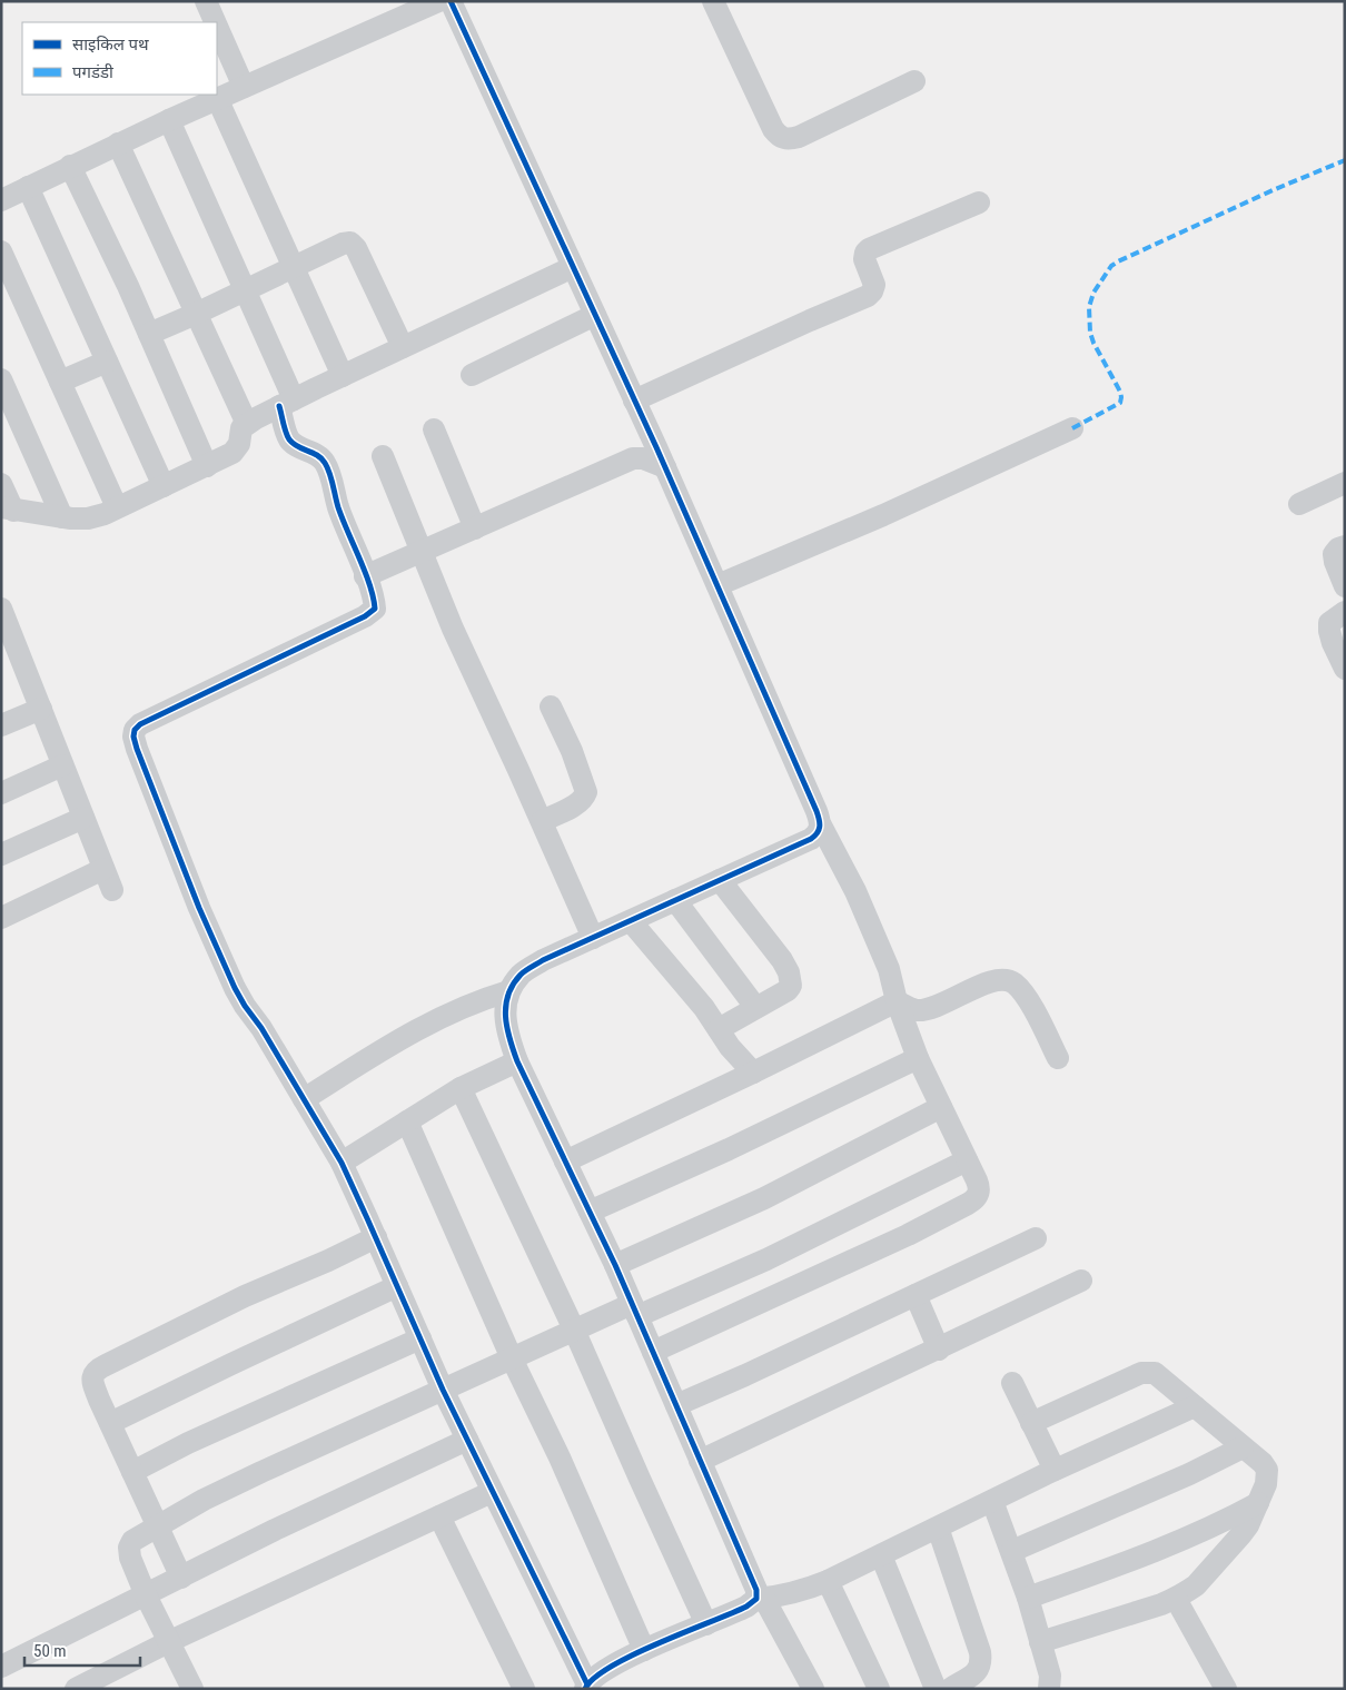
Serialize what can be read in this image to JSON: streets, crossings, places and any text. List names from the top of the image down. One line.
{"legend":["साइकिल पथ","पगडंडी"],"scale_bar":"50 m"}
